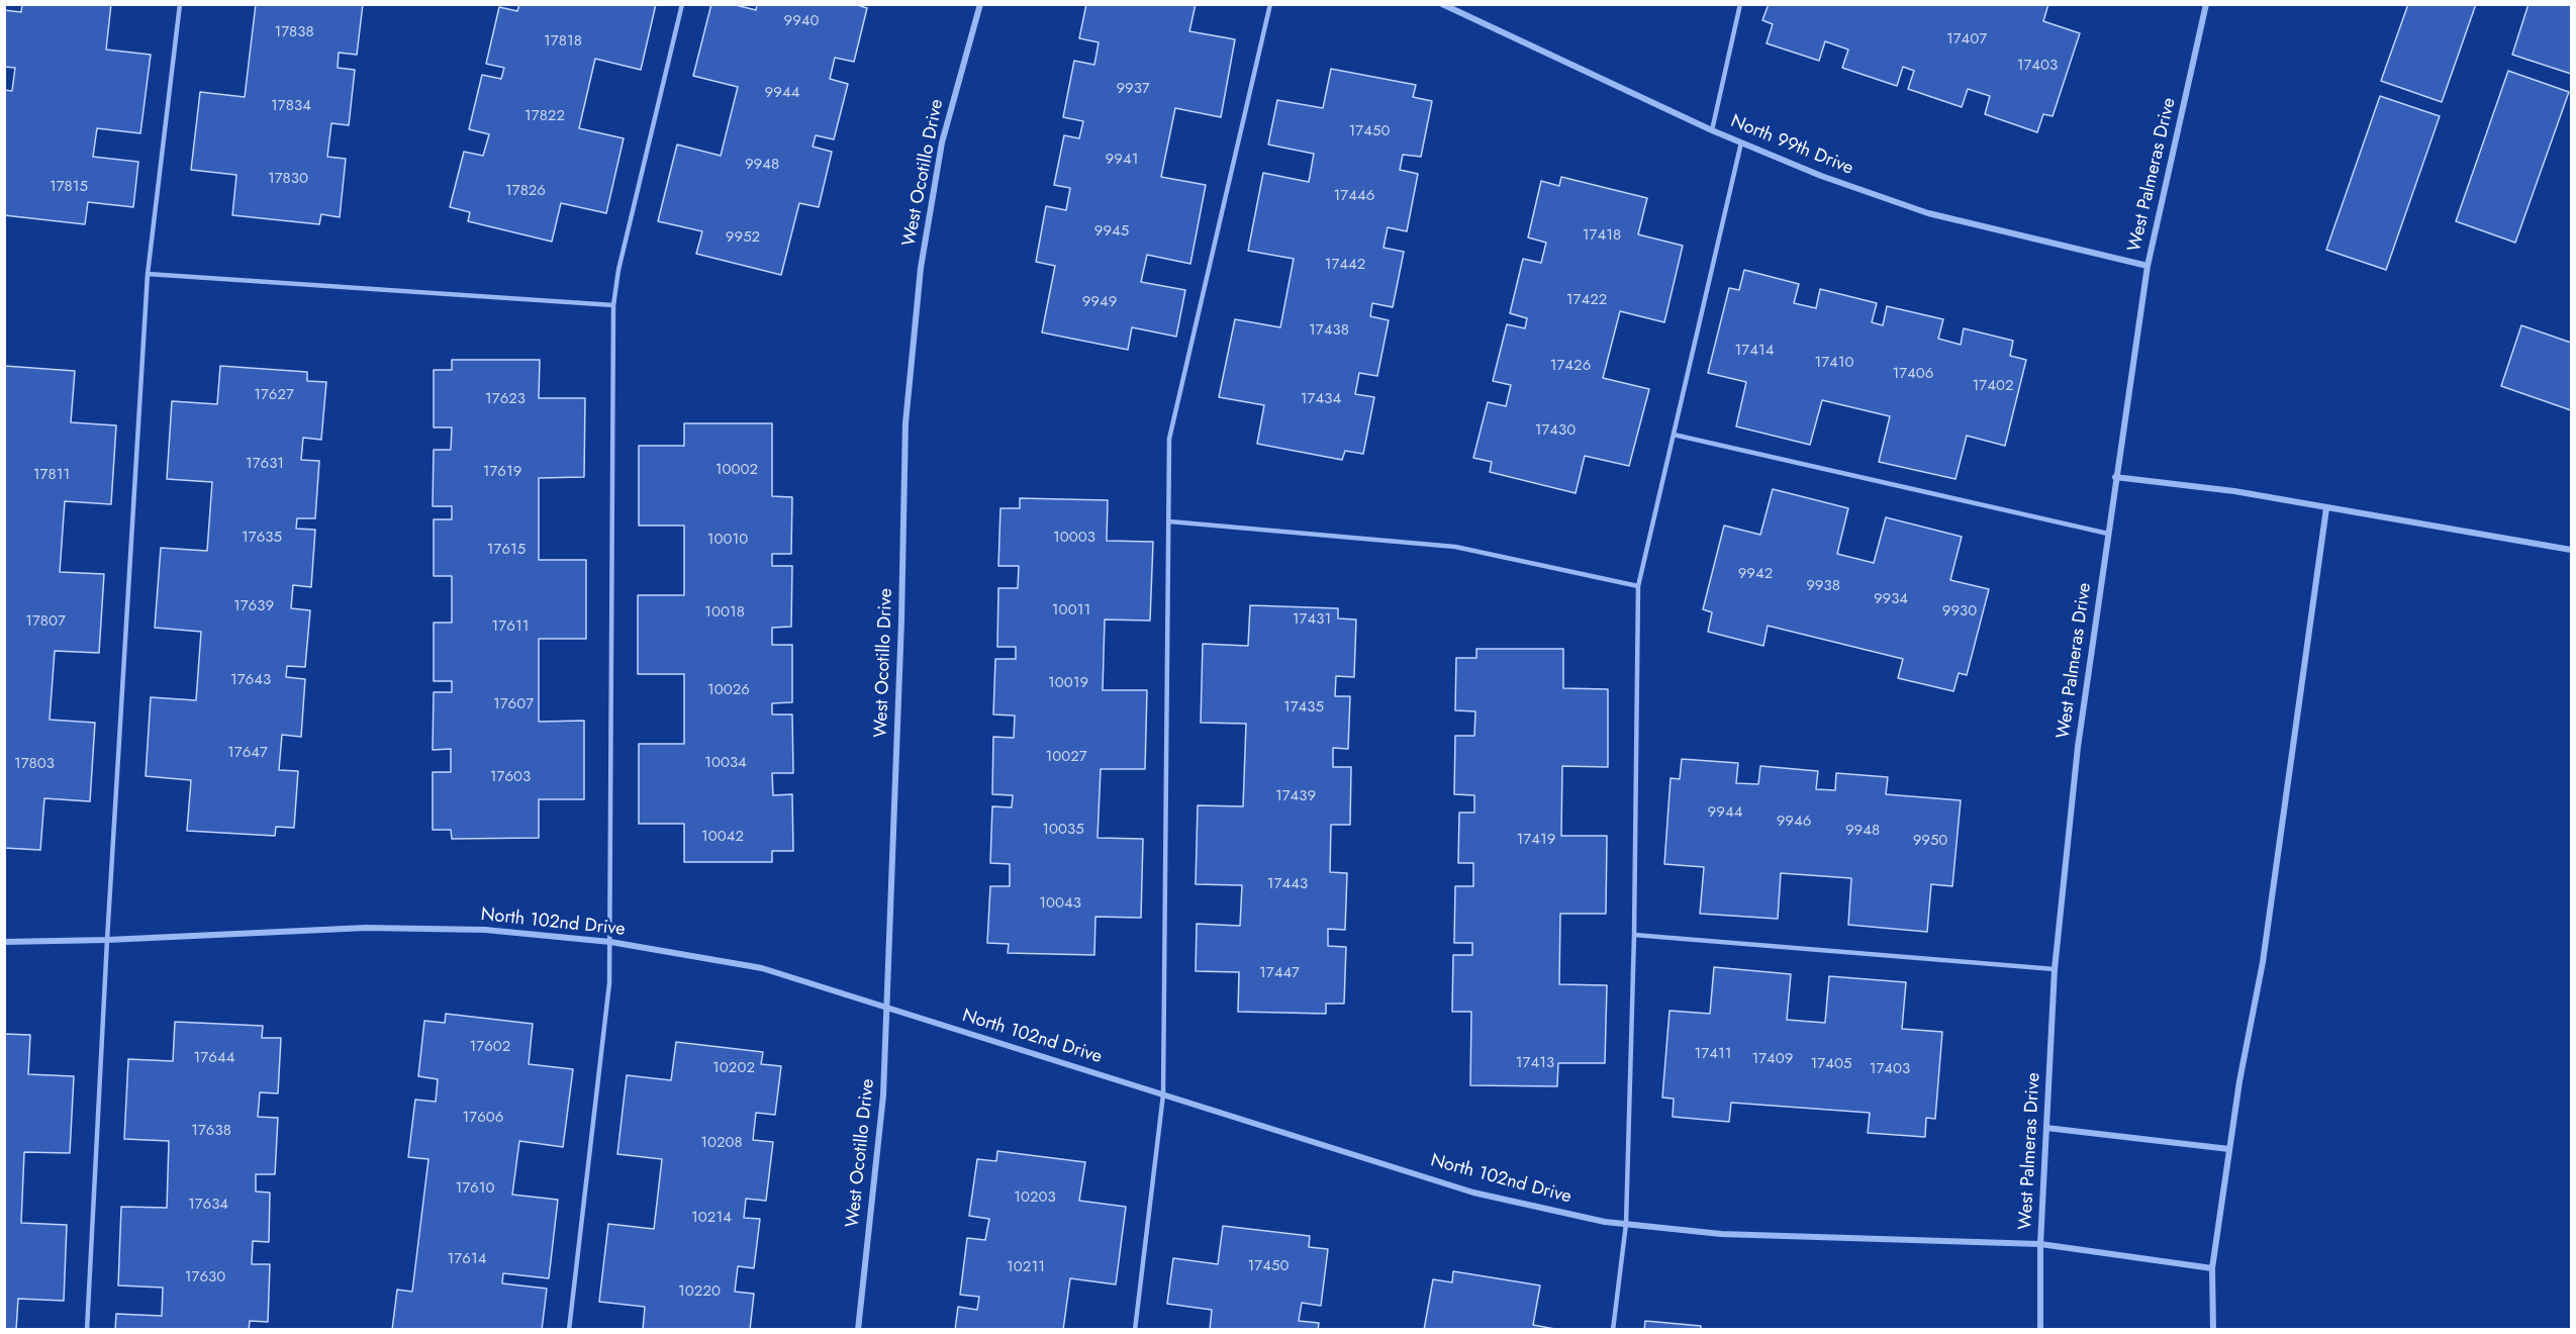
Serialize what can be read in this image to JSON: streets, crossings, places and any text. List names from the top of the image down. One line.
{"streets":{"street":["North 99th Drive","West Ocotillo Drive","West Palmeras Drive","North 102nd Drive"]},"crossings":[["North 99th Drive","West Palmeras Drive"],["West Ocotillo Drive","North 102nd Drive"],["West Palmeras Drive","North 102nd Drive"]],"house_numbers":["9940","17838","17407","17818","17403","9937","9944","17834","17822","17450","9941","9948","17830","17815","17826","17446","9945","17418","9952","17442","17422","9949","17438","17414","17410","17426","17406","17402","17627","17623","17434","17430","17631","10002","17619","17811","17635","10003","10010","17615","9942","9938","9934","17639","10011","9930","10018","17431","17807","17611","17643","10019","10026","17607","17435","17647","10027","10034","17803","17603","17439","9944","9946","10035","9948","10042","17419","9950","17443","10043","17447","17602","17411","17644","17409","17413","17405","10202","17403","17606","17638","10208","17610","10203","17634","10214","17614","17450","10211","17630","10220"]}
